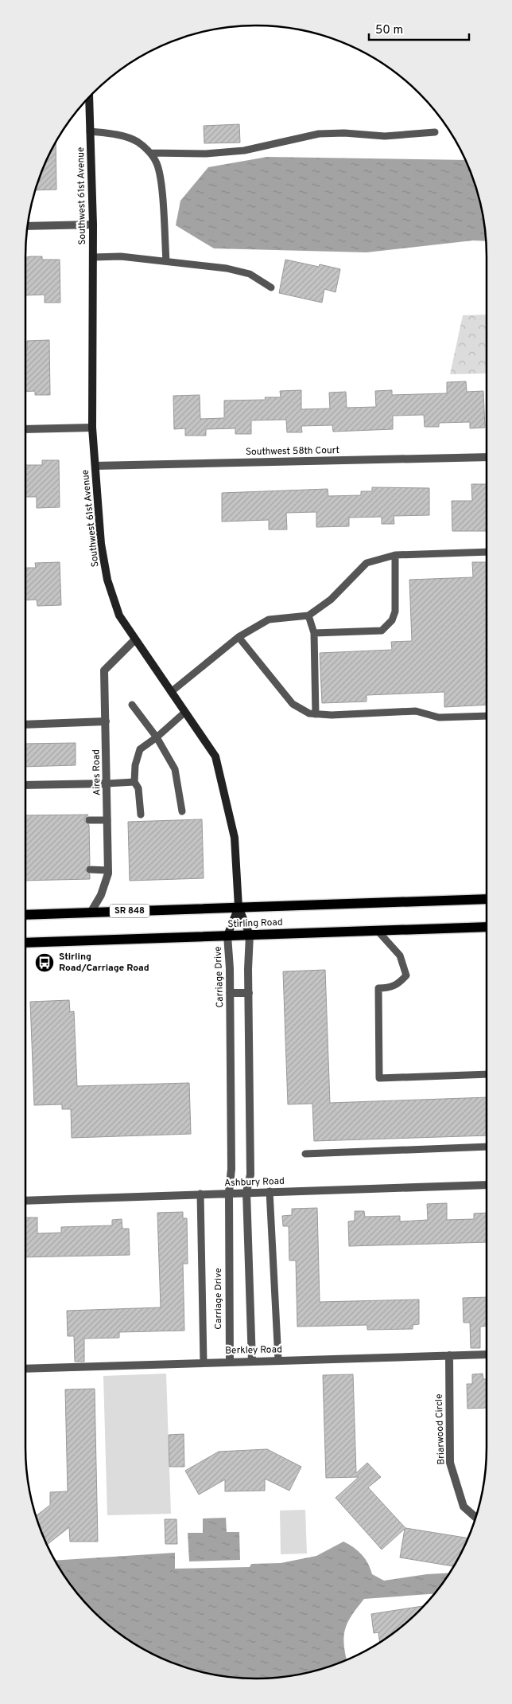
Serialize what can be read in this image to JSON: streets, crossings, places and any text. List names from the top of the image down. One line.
{"streets":{"main road":["SR 848","Stirling Road"],"street":["Southwest 61st Avenue","Southwest 58th Court","Aires Road","Carriage Drive","Ashbury Road","Berkley Road","Briarwood Circle"]},"crossings":[["Southwest 61st Avenue","Southwest 58th Court"],["Southwest 61st Avenue","Aires Road"],["Southwest 61st Avenue","Stirling Road"],["Southwest 61st Avenue","Carriage Drive"],["Aires Road","Stirling Road"],["Stirling Road","Carriage Drive"],["Carriage Drive","Ashbury Road"],["Carriage Drive","Berkley Road"],["Berkley Road","Briarwood Circle"]],"places":{"bus stop":["Stirling Road/Carriage Road"]},"scale_bar":"50 m"}
